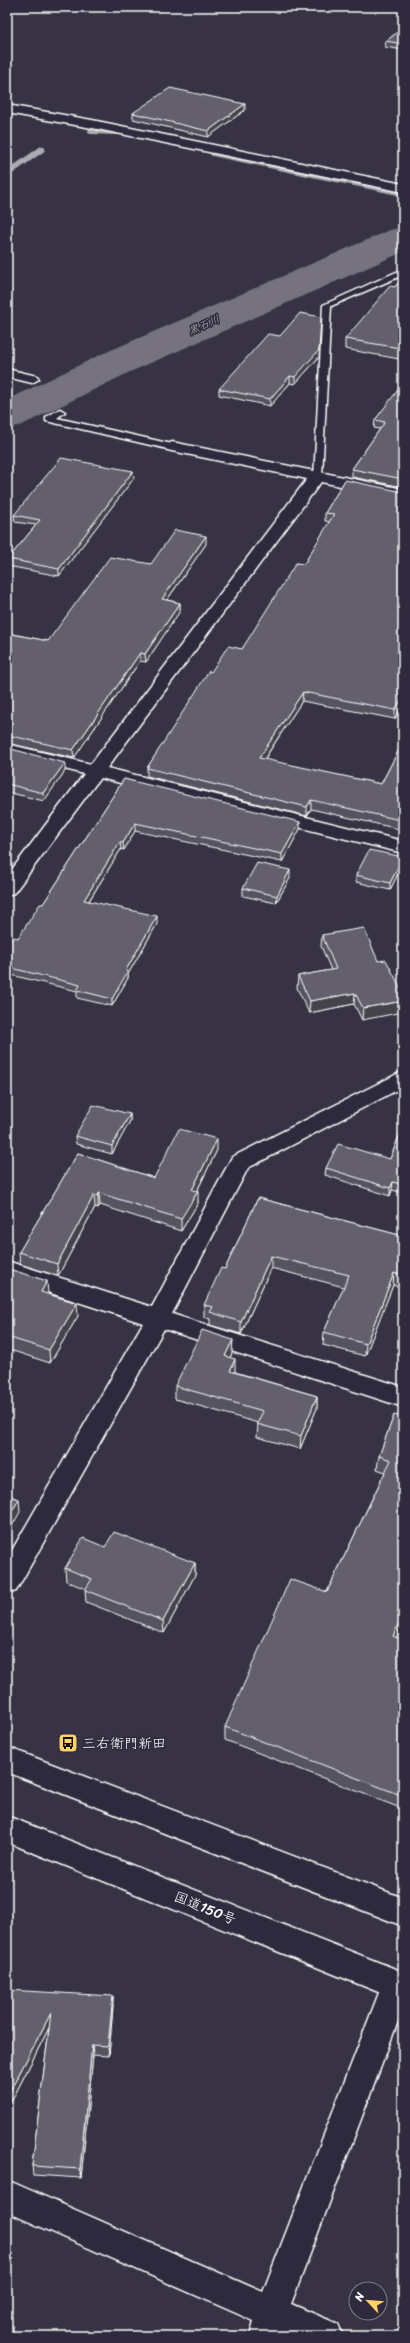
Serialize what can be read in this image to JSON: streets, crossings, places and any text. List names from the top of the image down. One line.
{"streets":{"main road":["国道150号"]},"water":["黒石川"],"places":{"bus stop":["三右衛門新田"]},"north":"top left"}
